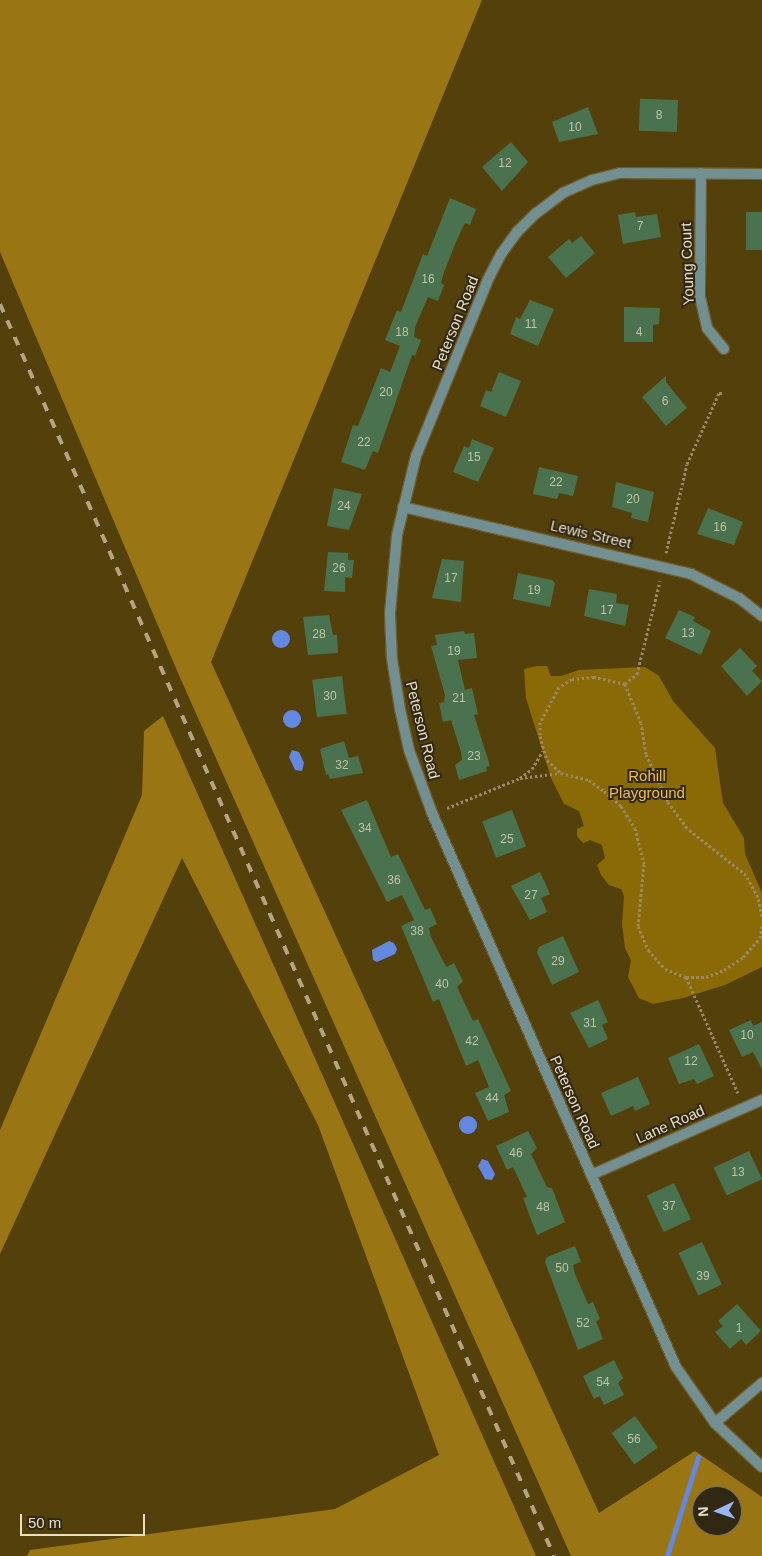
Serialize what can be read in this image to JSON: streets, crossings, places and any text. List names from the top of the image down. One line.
{"streets":{"street":["Young Court","Peterson Road","Lewis Street","Lane Road"]},"crossings":[["Young Court","Peterson Road"],["Peterson Road","Lewis Street"],["Peterson Road","Lane Road"]],"parks":["Rohill Playground"],"house_numbers":["8","10","12","7","16","11","18","4","20","6","22","15","22","20","24","16","26","17","19","17","13","28","19","30","21","23","32","34","25","36","27","38","29","40","31","10","42","12","44","46","13","37","48","50","39","52","1","54","56"],"scale_bar":"50 m","north":"left"}
